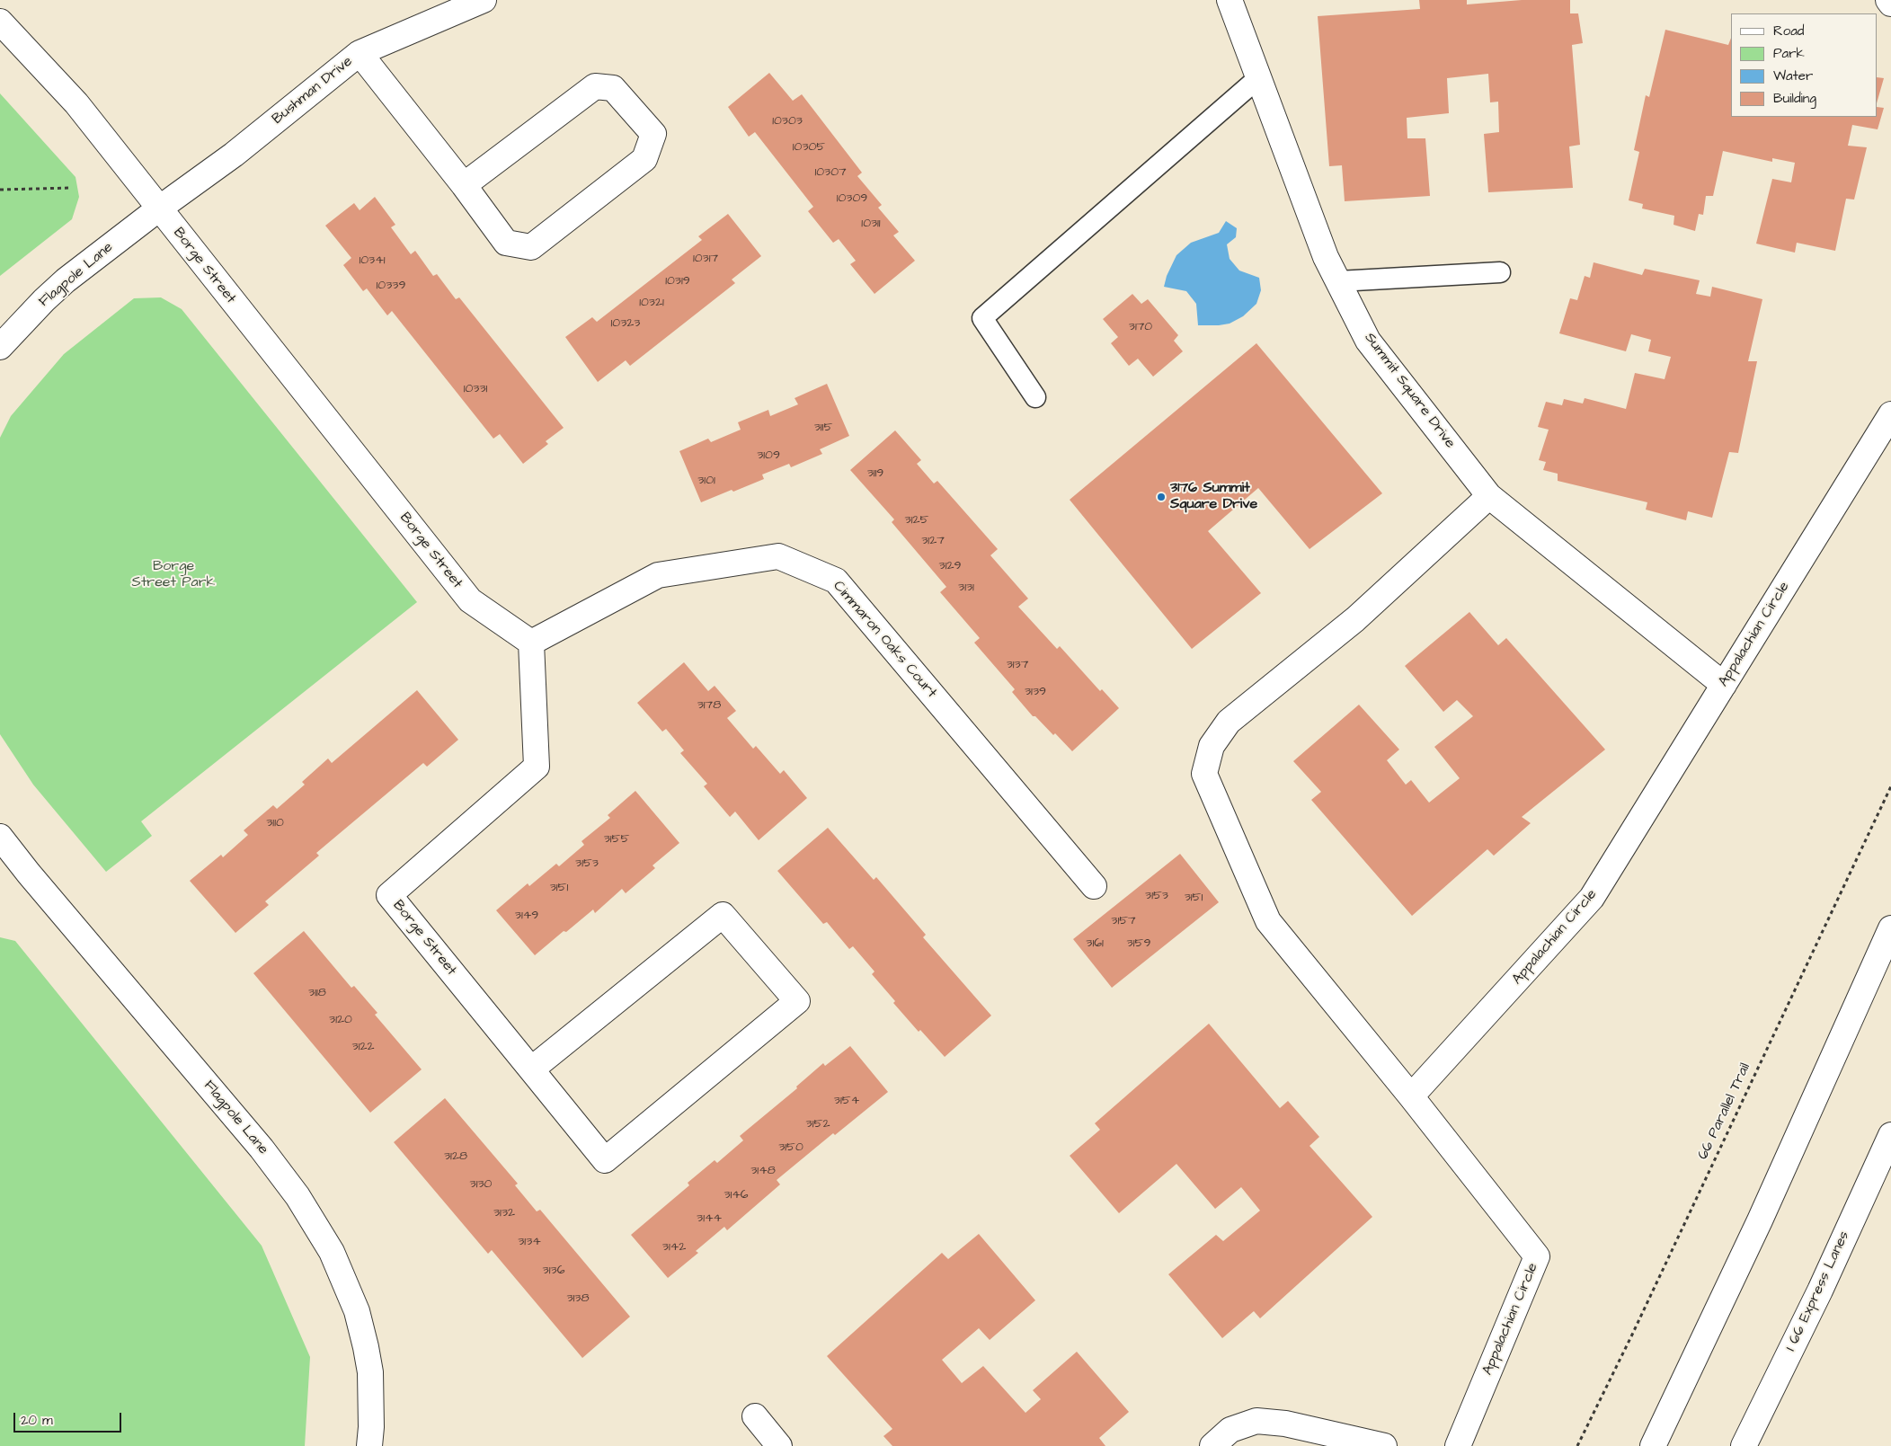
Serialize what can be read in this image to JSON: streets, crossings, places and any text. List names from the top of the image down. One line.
{"streets":{"main road":["Bushman Drive","Borge Street","Flagpole Lane","Summit Square Drive","Appalachian Circle","Cimmaron Oaks Court","I 66 Express Lanes"],"path":["66 Parallel Trail"]},"crossings":[["Bushman Drive","Borge Street"],["Bushman Drive","Flagpole Lane"],["Borge Street","Flagpole Lane"],["Borge Street","Cimmaron Oaks Court"],["Summit Square Drive","Appalachian Circle"]],"parks":["Borge Street Park"],"places":["3176 Summit Square Drive"],"house_numbers":["10303","10305","10307","10309","10311","10317","10341","10319","10339","10321","10323","3170","10331","3115","3109","3119","3101","3125","3127","3129","3131","3137","3139","3178","3110","3155","3153","3151","3153","3151","3149","3157","3161","3159","3118","3120","3122","3154","3152","3150","3128","3148","3130","3146","3132","3144","3134","3142","3136","3138"],"legend":["Road","Park","Water","Building"],"scale_bar":"20 m"}
